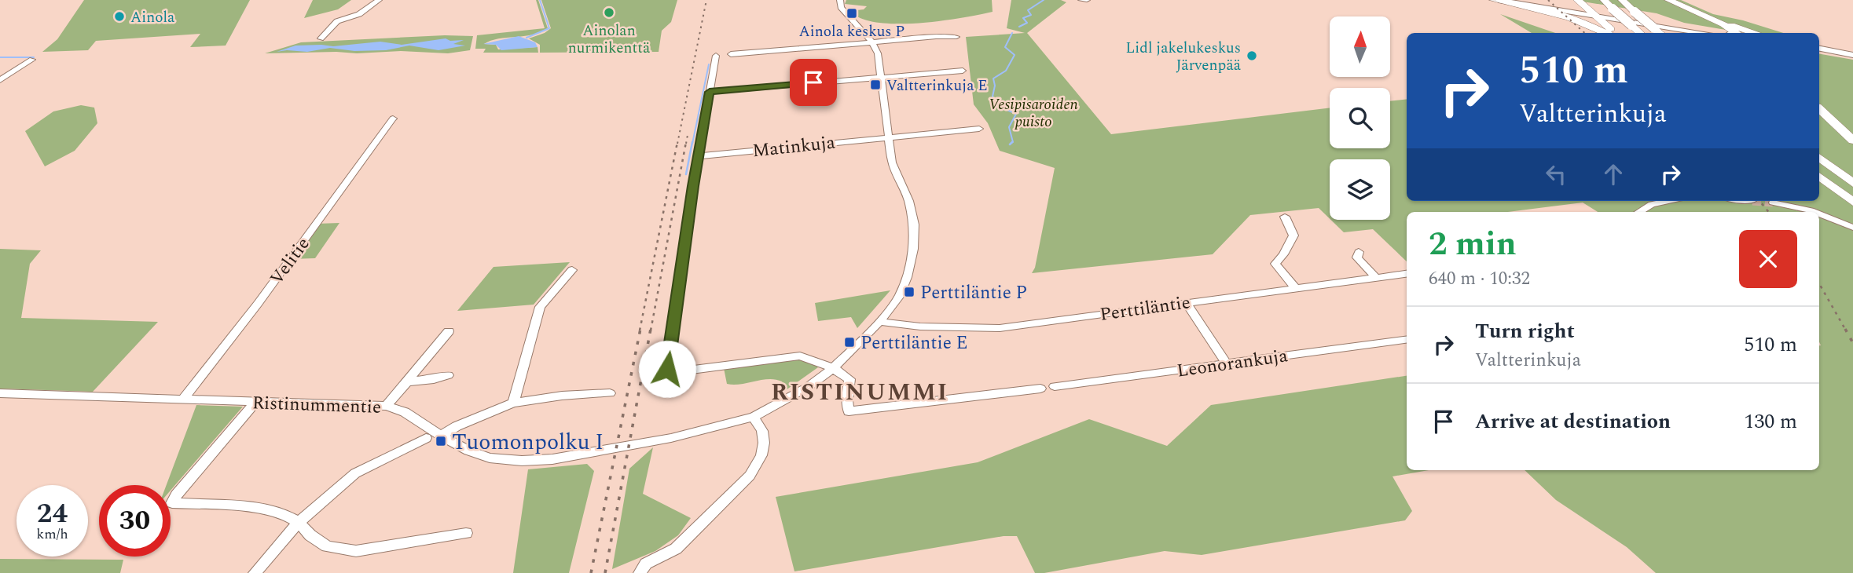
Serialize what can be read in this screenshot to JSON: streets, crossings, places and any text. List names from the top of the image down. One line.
{"streets":{"street":["Matinkuja","Velitie","Perttiläntie","Leonorankuja","Ristinummentie"]},"crossings":[["Velitie","Ristinummentie"],["Perttiläntie","Ristinummentie"]],"districts":["RISTINUMMI"],"parks":["Vesipisaroiden puisto"],"places":{"other":["Ainolan nurmikenttä","Ainola","Lidl jakelukeskus Järvenpää"],"transit":["Ainola keskus P","Valtterinkuja E","Perttiläntie P","Perttiläntie E","Tuomonpolku I"]},"north":"top","page":{"turn":["510 m","Valtterinkuja"],"heading":["2 min","640 m · 10:32"],"list":[{"name":"Turn right","note":"Valtterinkuja","value":"510 m"},{"name":"Arrive at destination","value":"130 m"}],"speed":"24 km/h","limit":"30"}}
